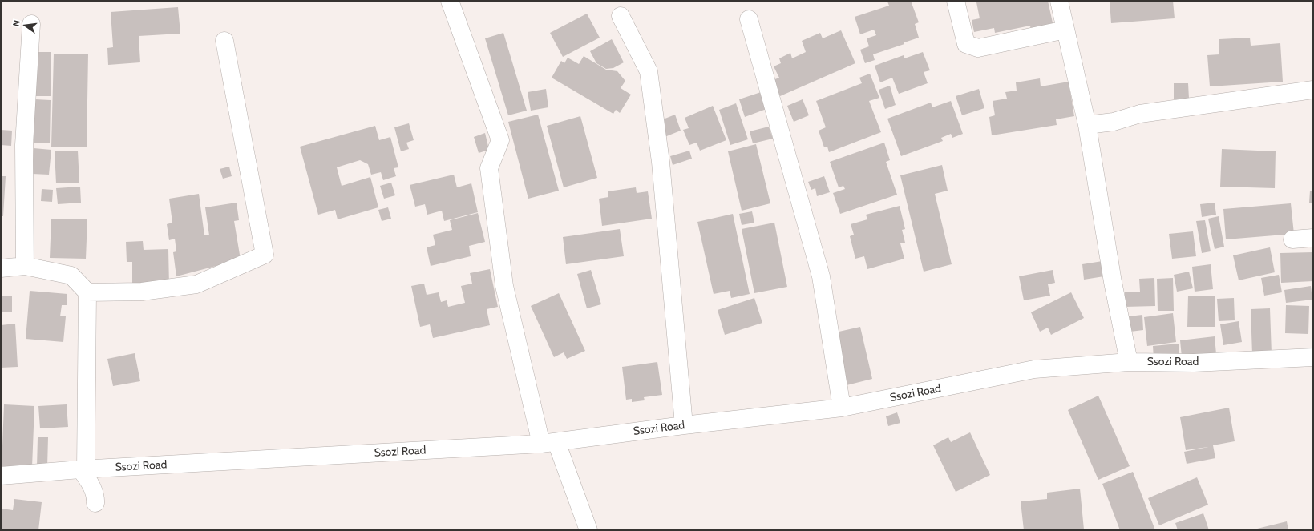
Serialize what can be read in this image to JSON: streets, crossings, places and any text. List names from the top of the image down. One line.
{"streets":{"street":["Ssozi Road"]},"north":"left"}
